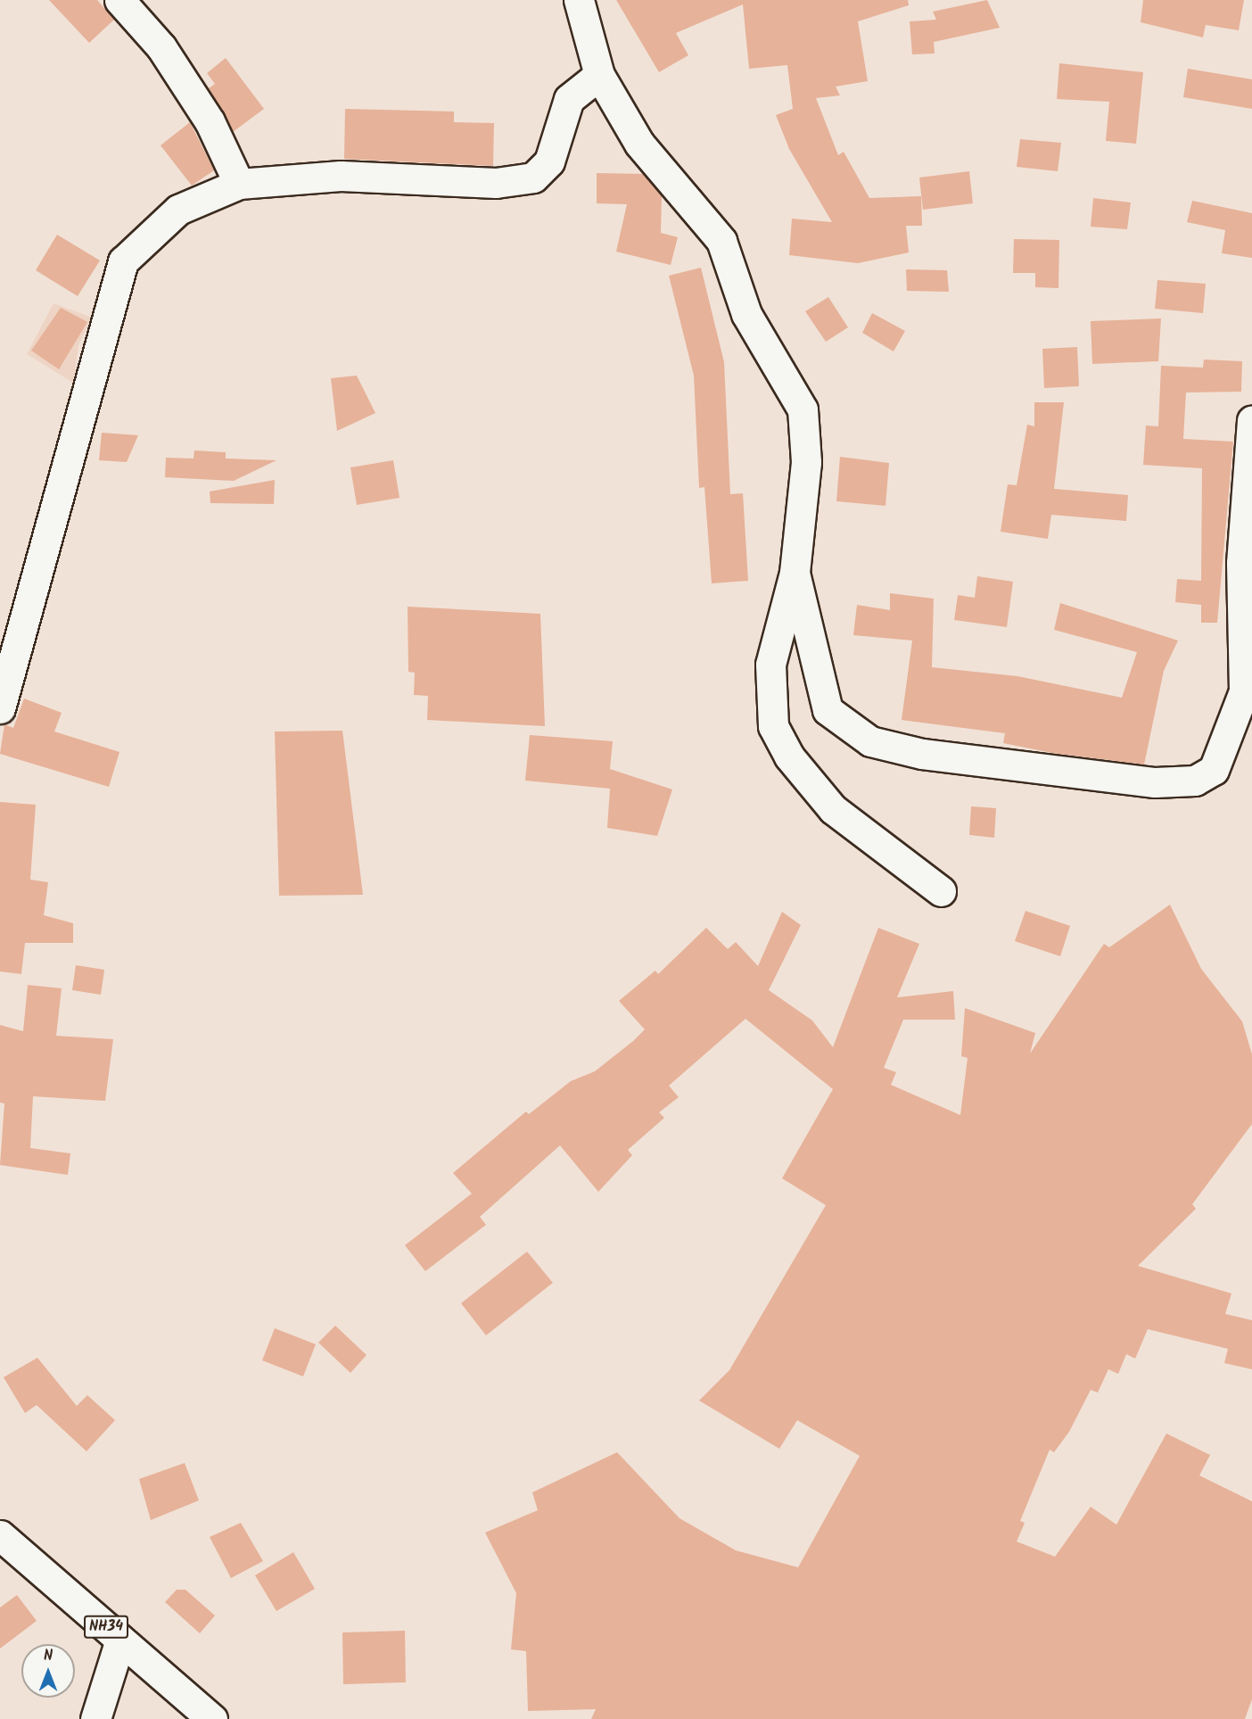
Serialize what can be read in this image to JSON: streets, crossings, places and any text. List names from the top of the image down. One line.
{"streets":{"main road":["NH34"]},"north":"top"}
